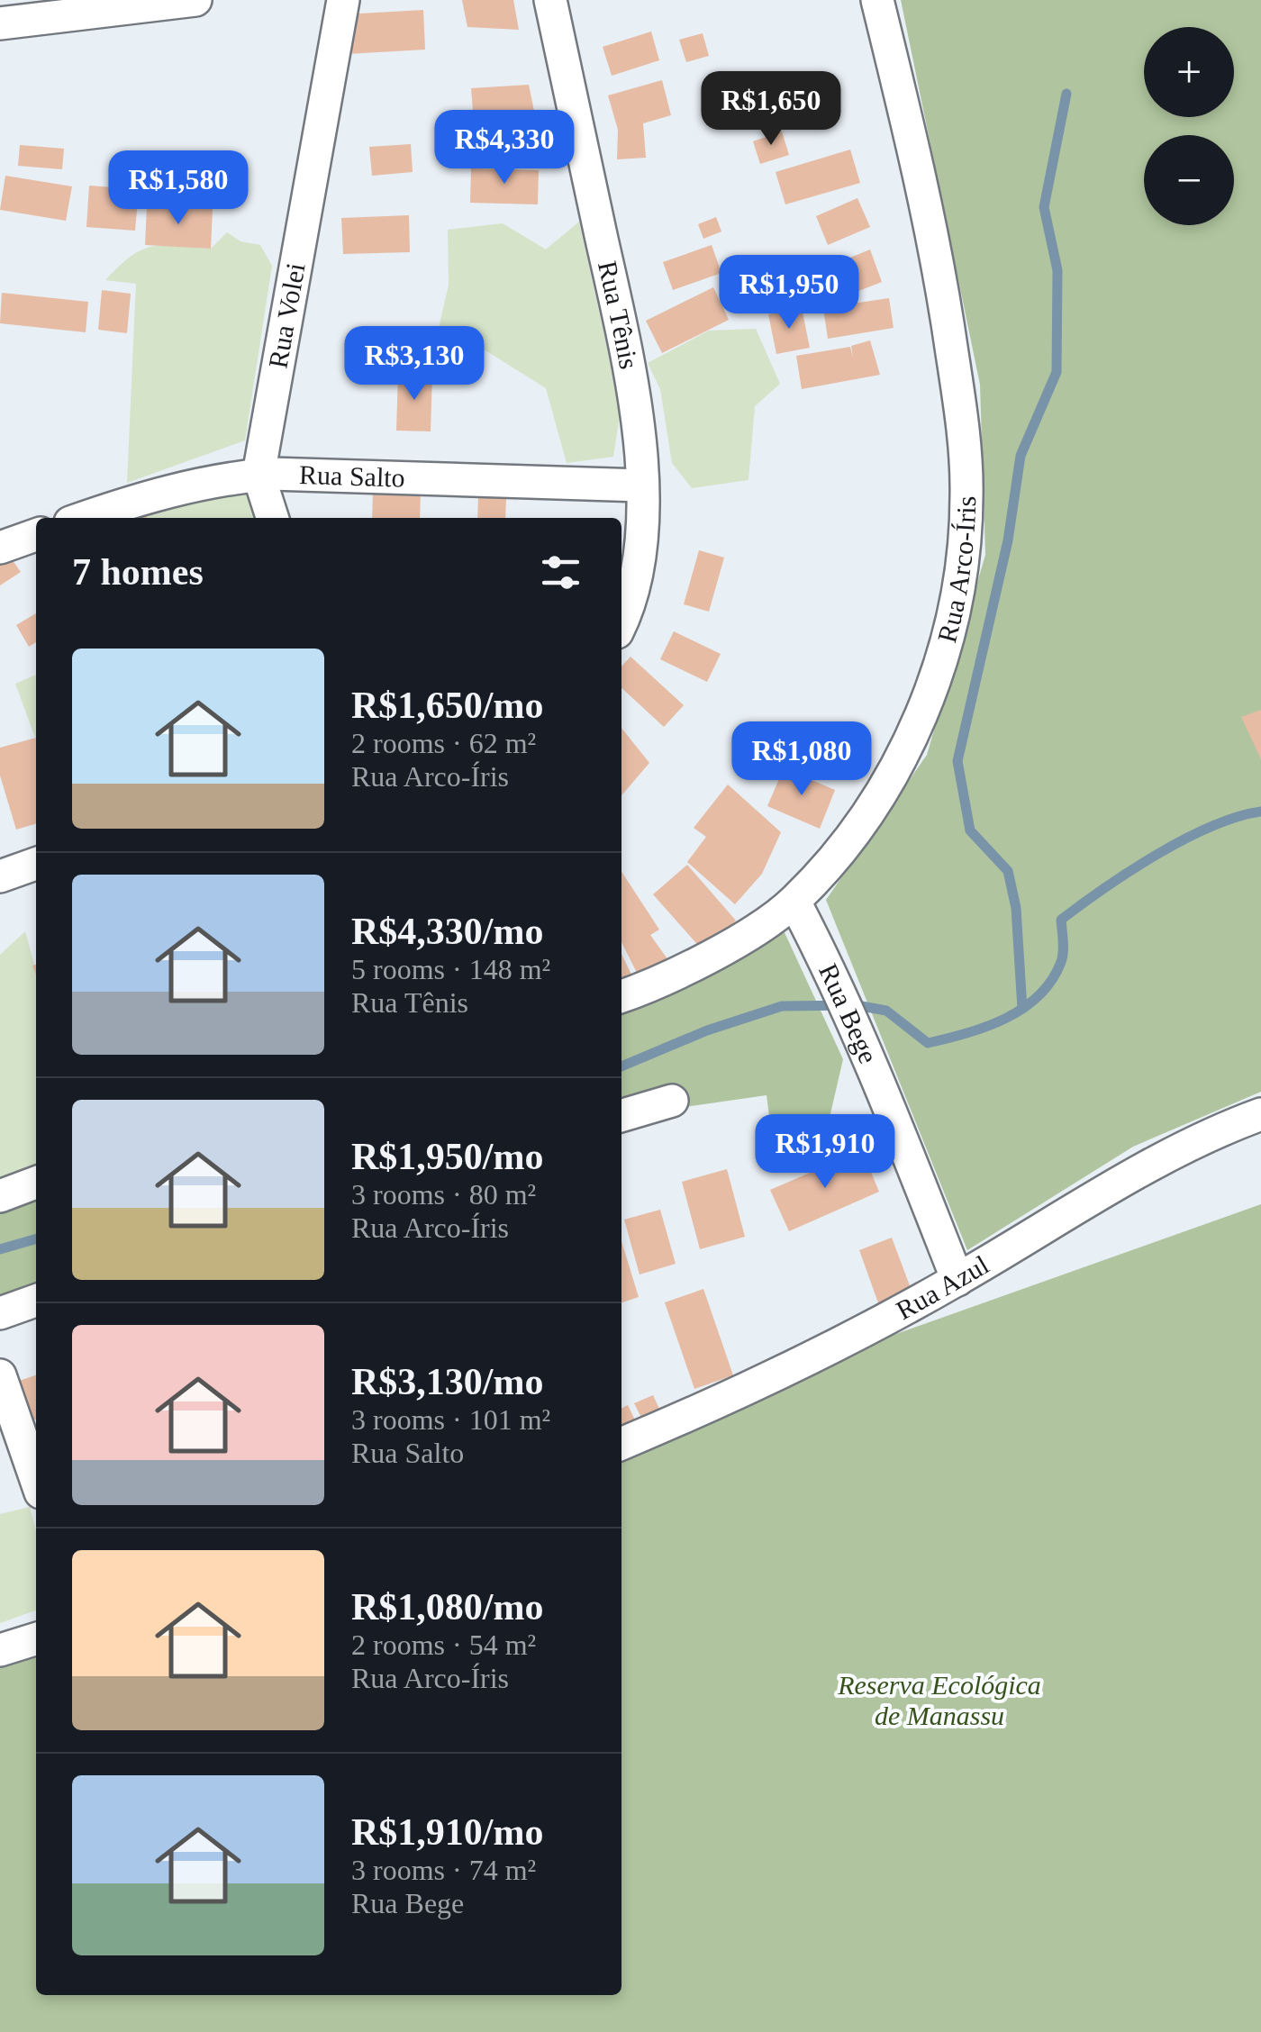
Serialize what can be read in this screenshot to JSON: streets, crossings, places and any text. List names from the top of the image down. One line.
{"streets":{"street":["Rua Volei","Rua Tênis","Rua Salto","Rua Arco-Íris","Rua Bege","Rua Azul"]},"crossings":[["Rua Volei","Rua Salto"],["Rua Tênis","Rua Salto"],["Rua Arco-Íris","Rua Bege"],["Rua Bege","Rua Azul"]],"parks":["Reserva Ecológica de Manassu"],"page":{"map_buttons":["+","−"],"price":["R$1,650","R$4,330","R$1,580","R$1,950","R$3,130","R$1,080","R$1,910"],"heading":"7 homes","list":[{"name":"R$1,650/mo","note":"2 rooms · 62 m² · Rua Arco-Íris"},{"name":"R$4,330/mo","note":"5 rooms · 148 m² · Rua Tênis"},{"name":"R$1,950/mo","note":"3 rooms · 80 m² · Rua Arco-Íris"},{"name":"R$3,130/mo","note":"3 rooms · 101 m² · Rua Salto"},{"name":"R$1,080/mo","note":"2 rooms · 54 m² · Rua Arco-Íris"},{"name":"R$1,910/mo","note":"3 rooms · 74 m² · Rua Bege"}]}}
